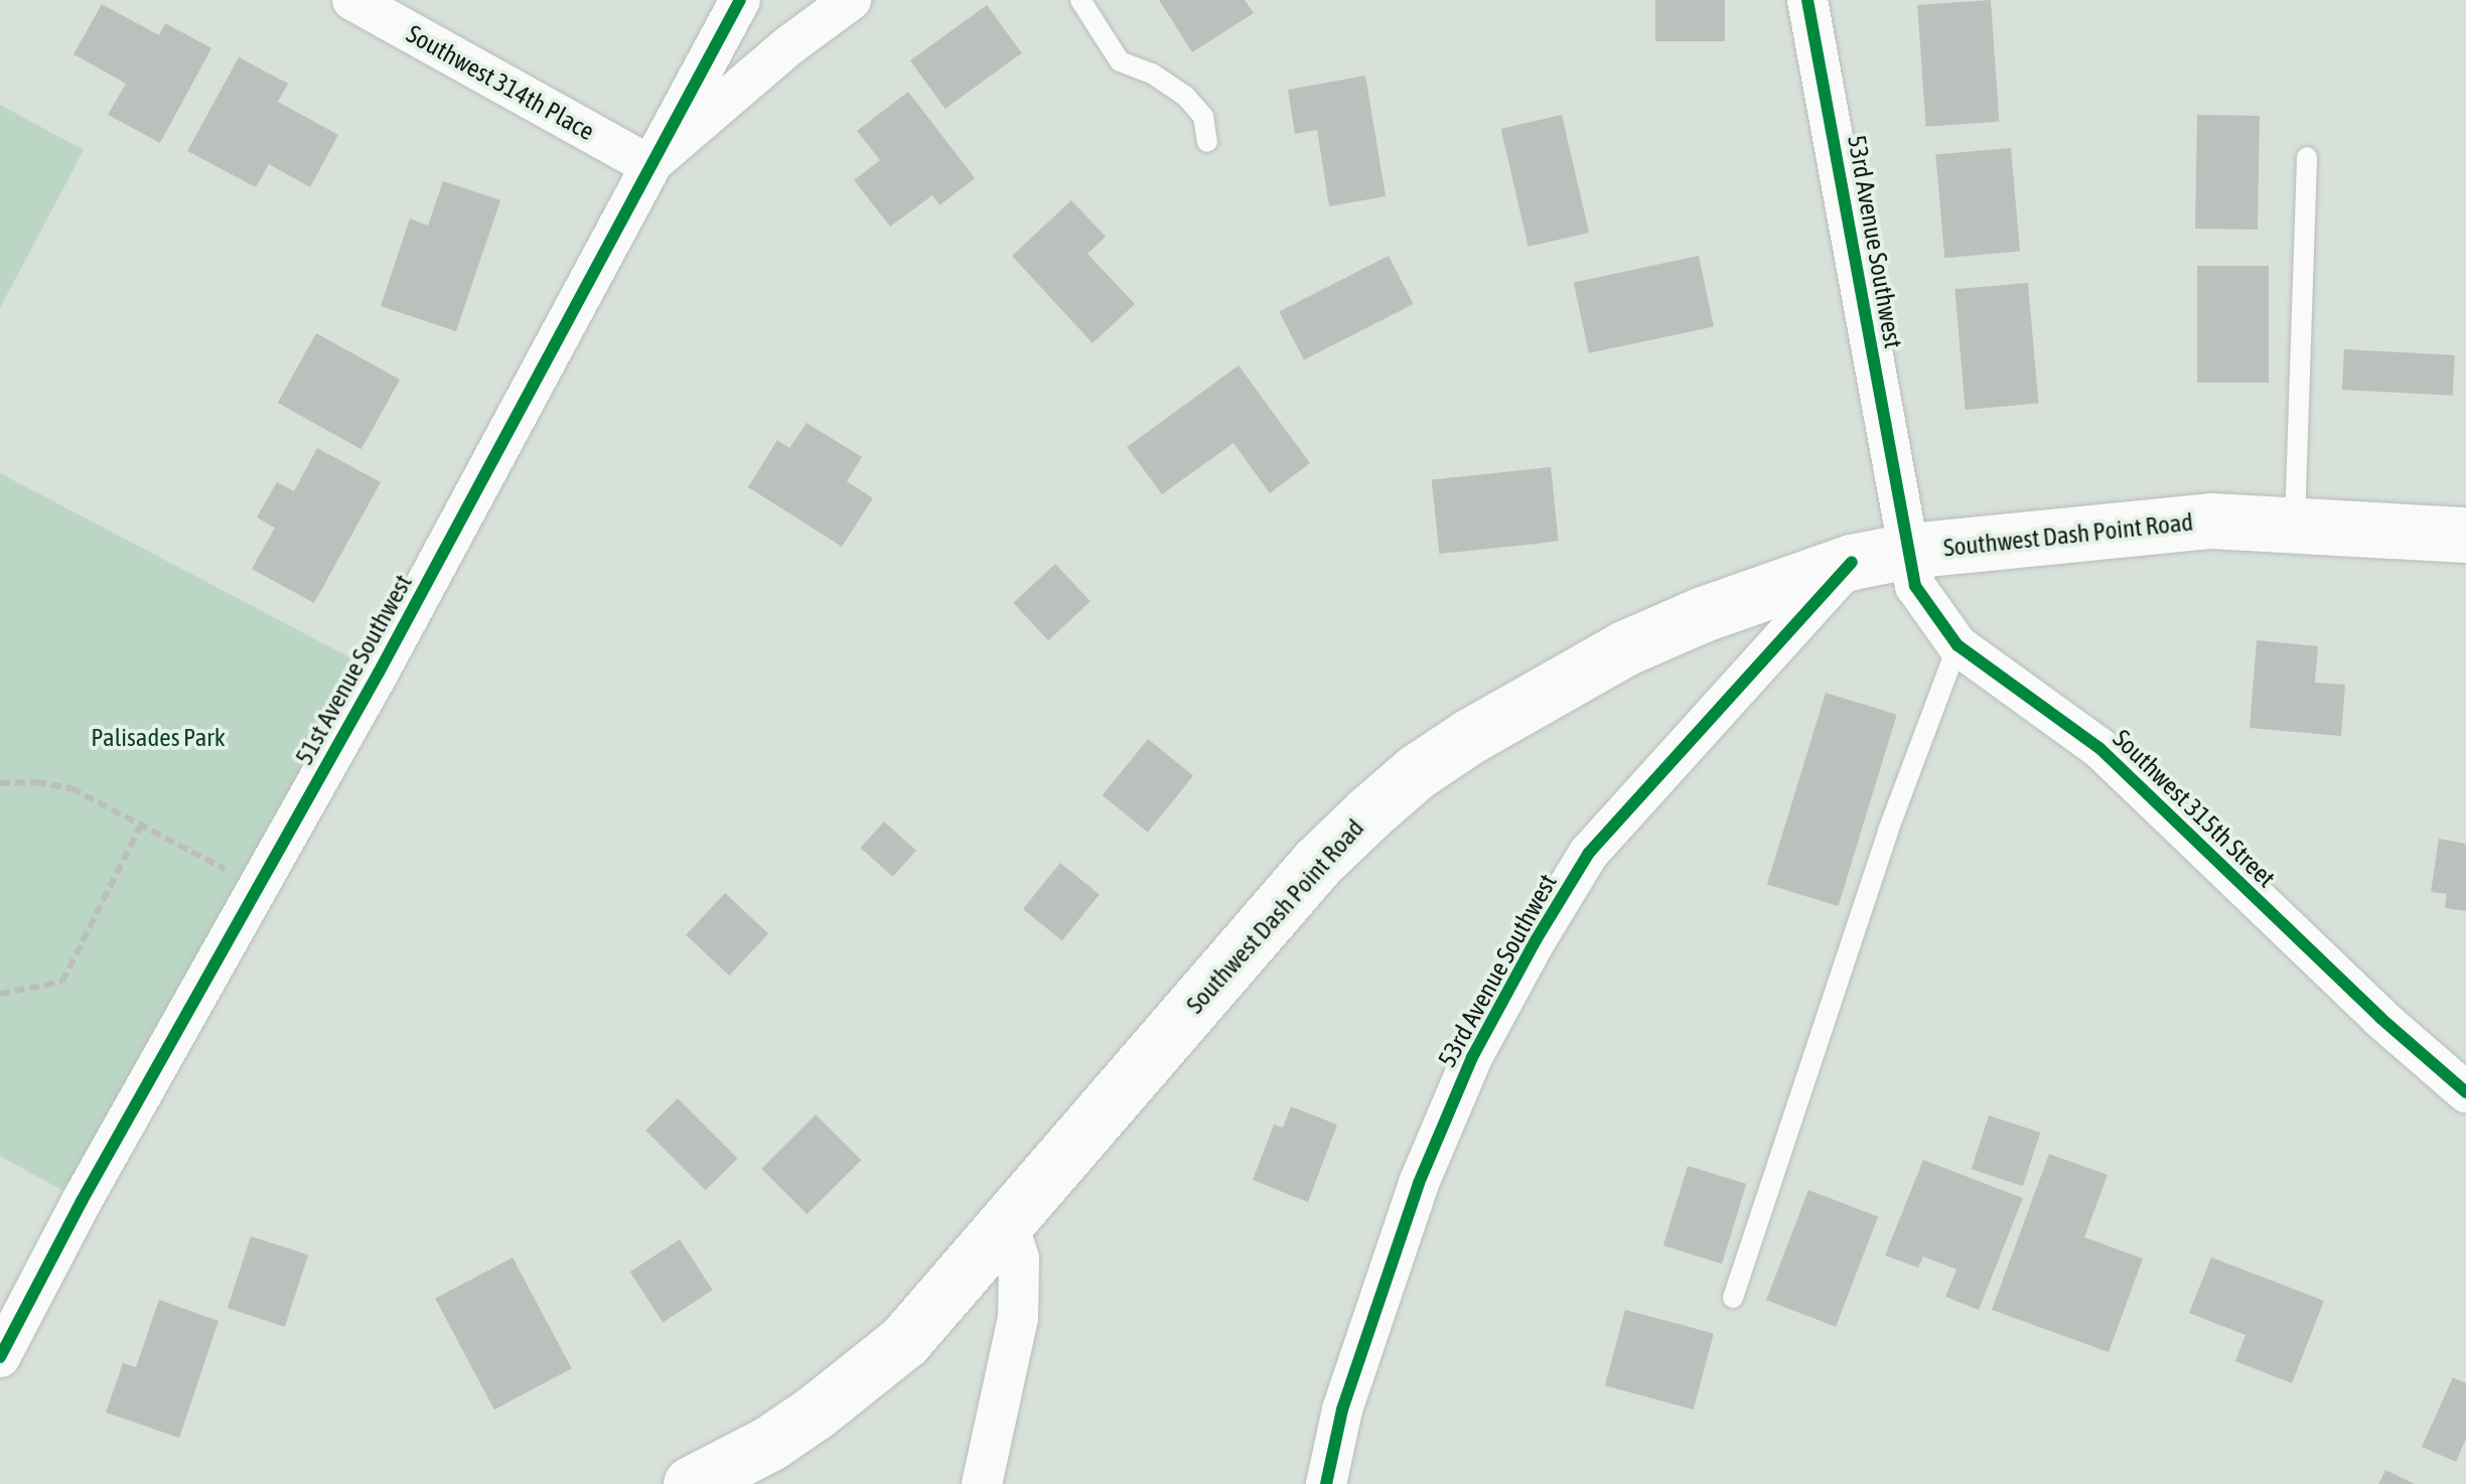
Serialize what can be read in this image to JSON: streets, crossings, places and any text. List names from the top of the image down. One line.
{"streets":{"main road":["Southwest Dash Point Road"],"street":["Southwest 314th Place","53rd Avenue Southwest","51st Avenue Southwest","Southwest 315th Street"]},"crossings":[["Southwest 314th Place","51st Avenue Southwest"],["53rd Avenue Southwest","Southwest Dash Point Road"],["53rd Avenue Southwest","Southwest 315th Street"],["Southwest Dash Point Road","Southwest 315th Street"]],"parks":["Palisades Park"]}
